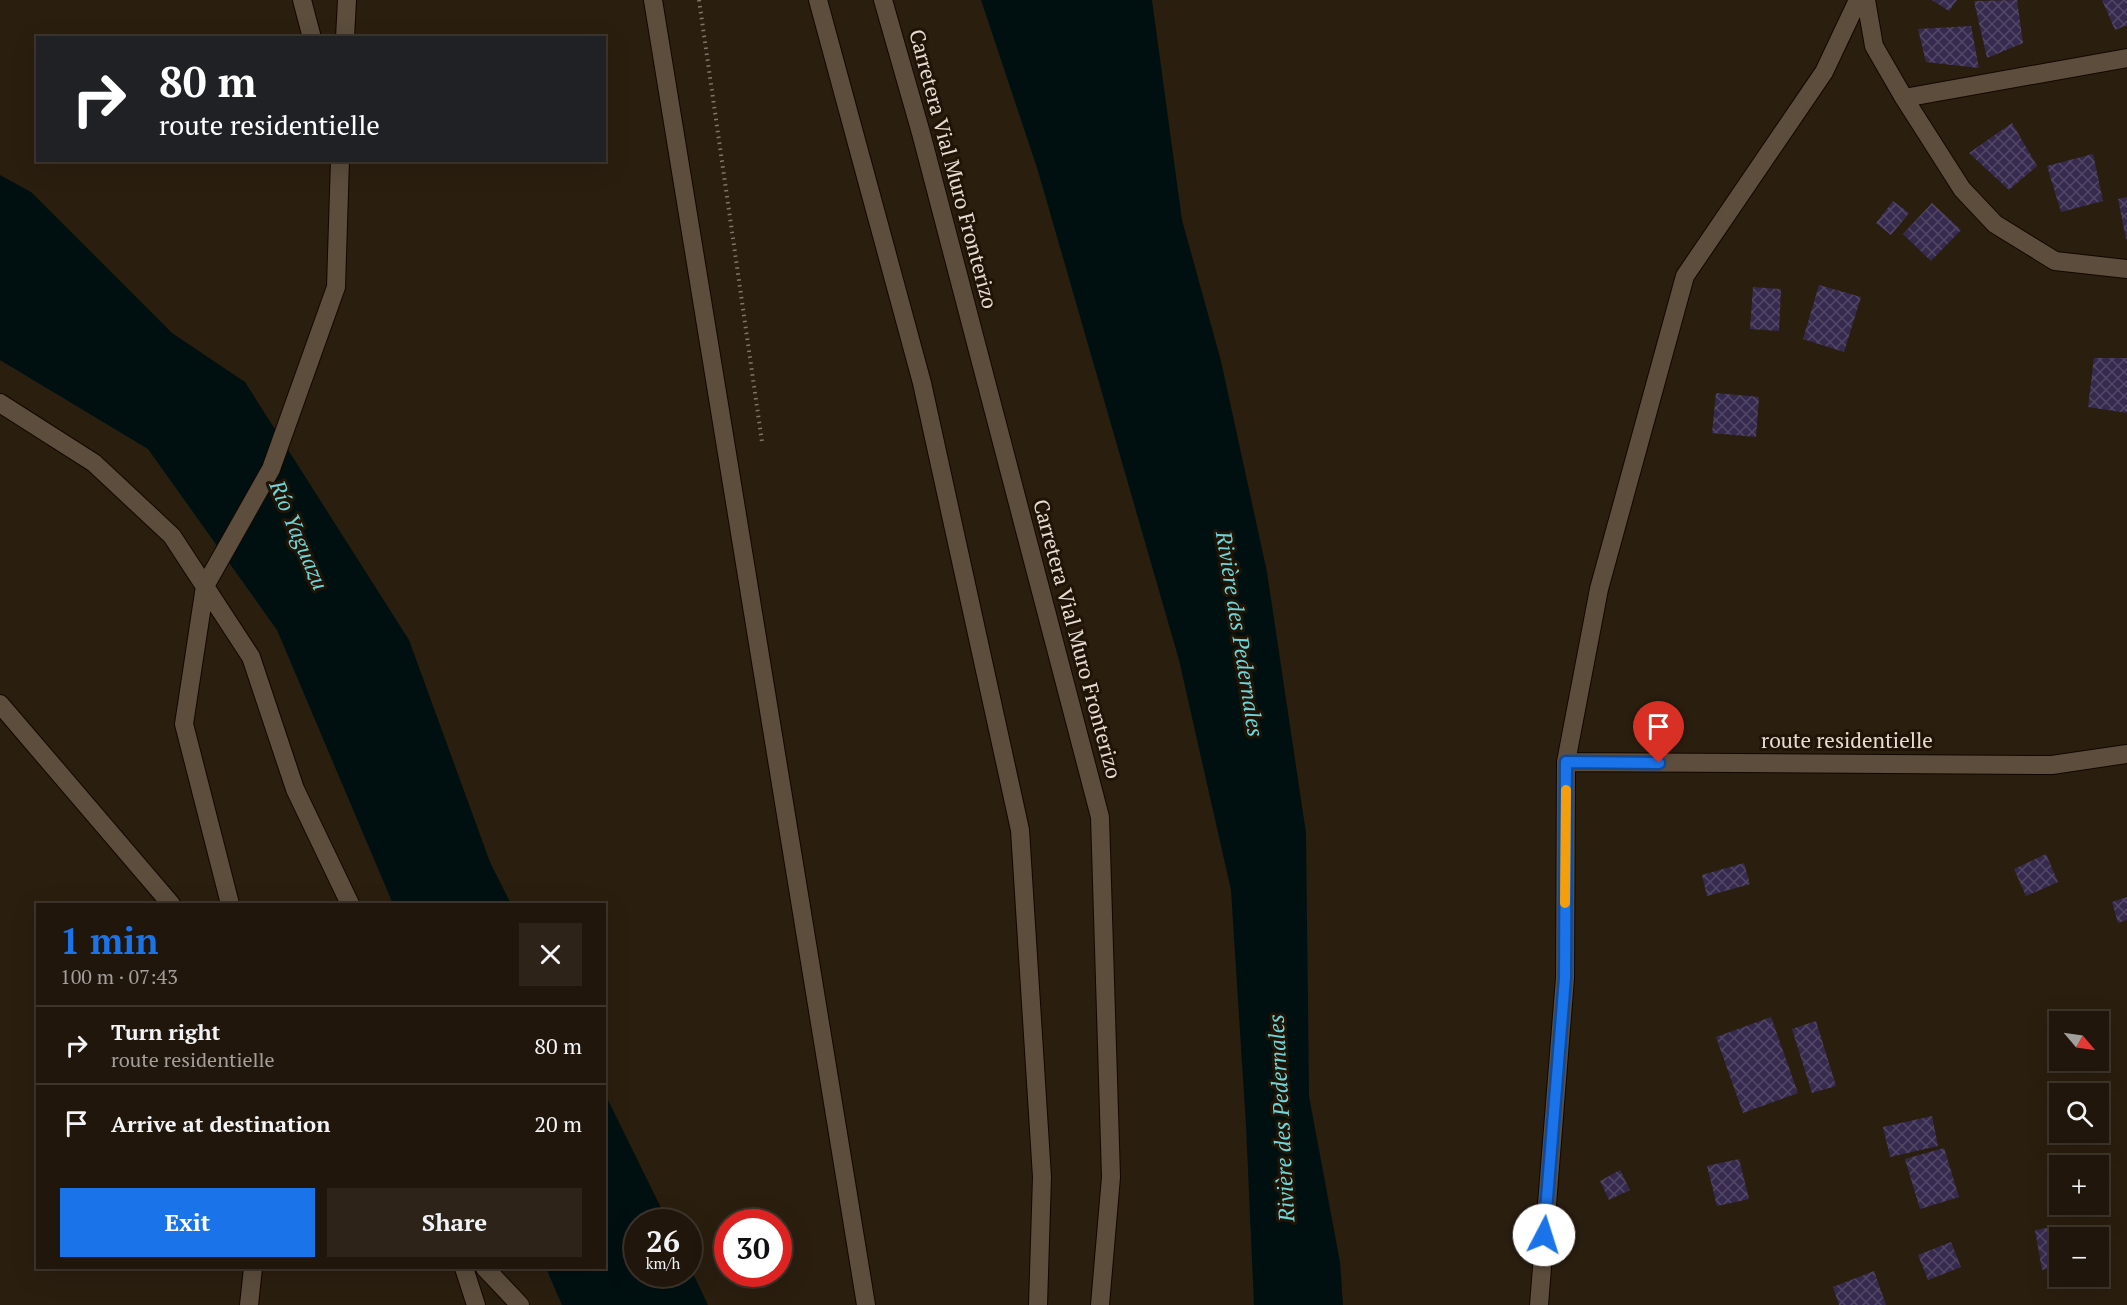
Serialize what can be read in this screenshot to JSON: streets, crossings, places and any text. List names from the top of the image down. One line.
{"streets":{"street":["Carretera Vial Muro Fronterizo","route residentielle"]},"water":["Río Yaguazu","Rivière des Pedernales"],"north":"bottom right","page":{"turn":["80 m","route residentielle"],"heading":["1 min","100 m · 07:43"],"list":[{"name":"Turn right","note":"route residentielle","value":"80 m"},{"name":"Arrive at destination","value":"20 m"}],"map_buttons":["+","−"],"buttons":["Exit","Share"],"speed":"26 km/h","limit":"30"}}
